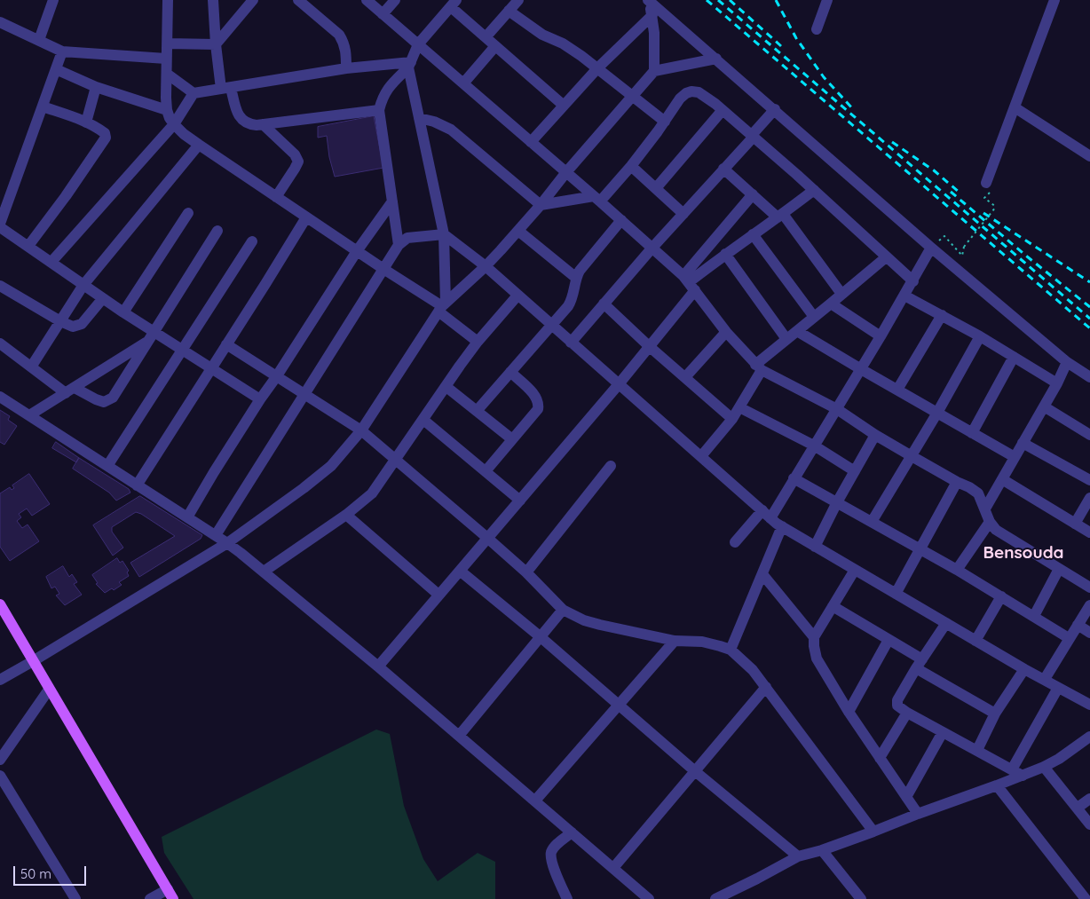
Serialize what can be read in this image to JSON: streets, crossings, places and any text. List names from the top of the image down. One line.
{"districts":["Bensouda"],"scale_bar":"50 m"}
